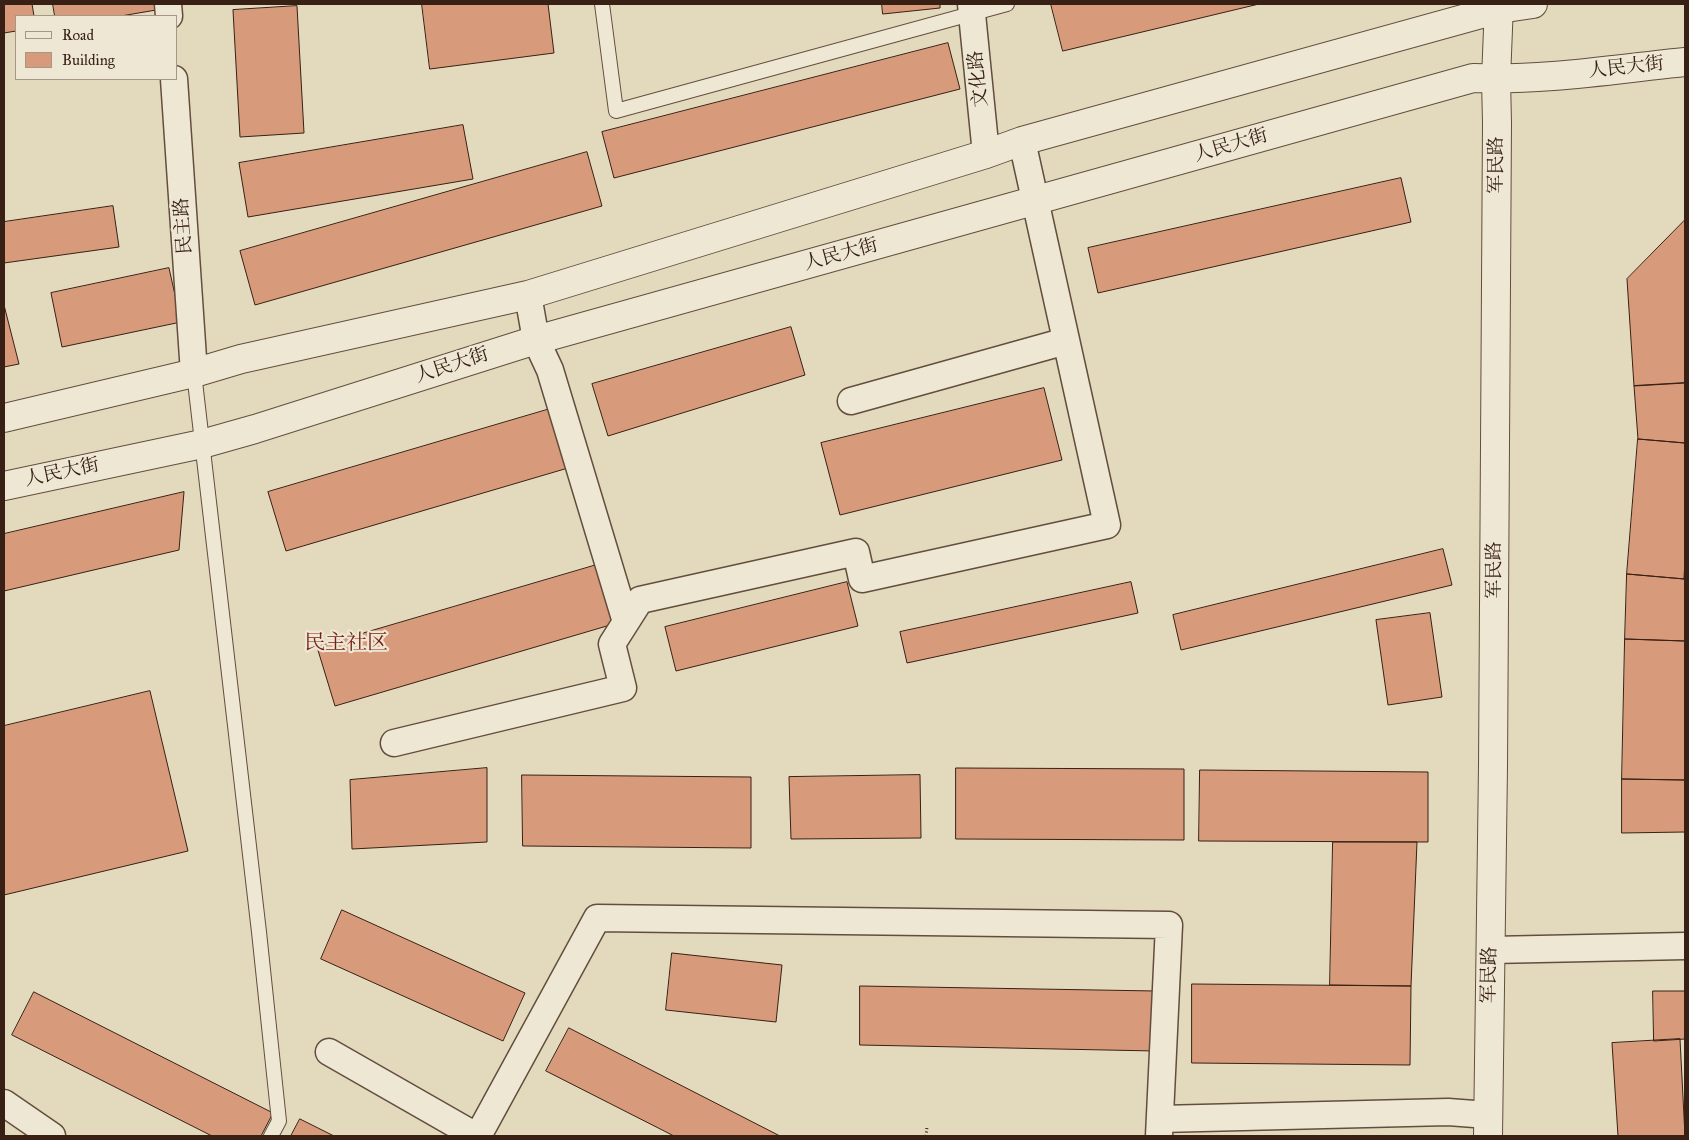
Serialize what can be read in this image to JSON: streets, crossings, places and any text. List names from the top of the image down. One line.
{"streets":{"street":["人民大街","文化路","军民路","民主路"]},"crossings":[["人民大街","军民路"]],"districts":["民主社区"],"legend":["Road","Building"]}
